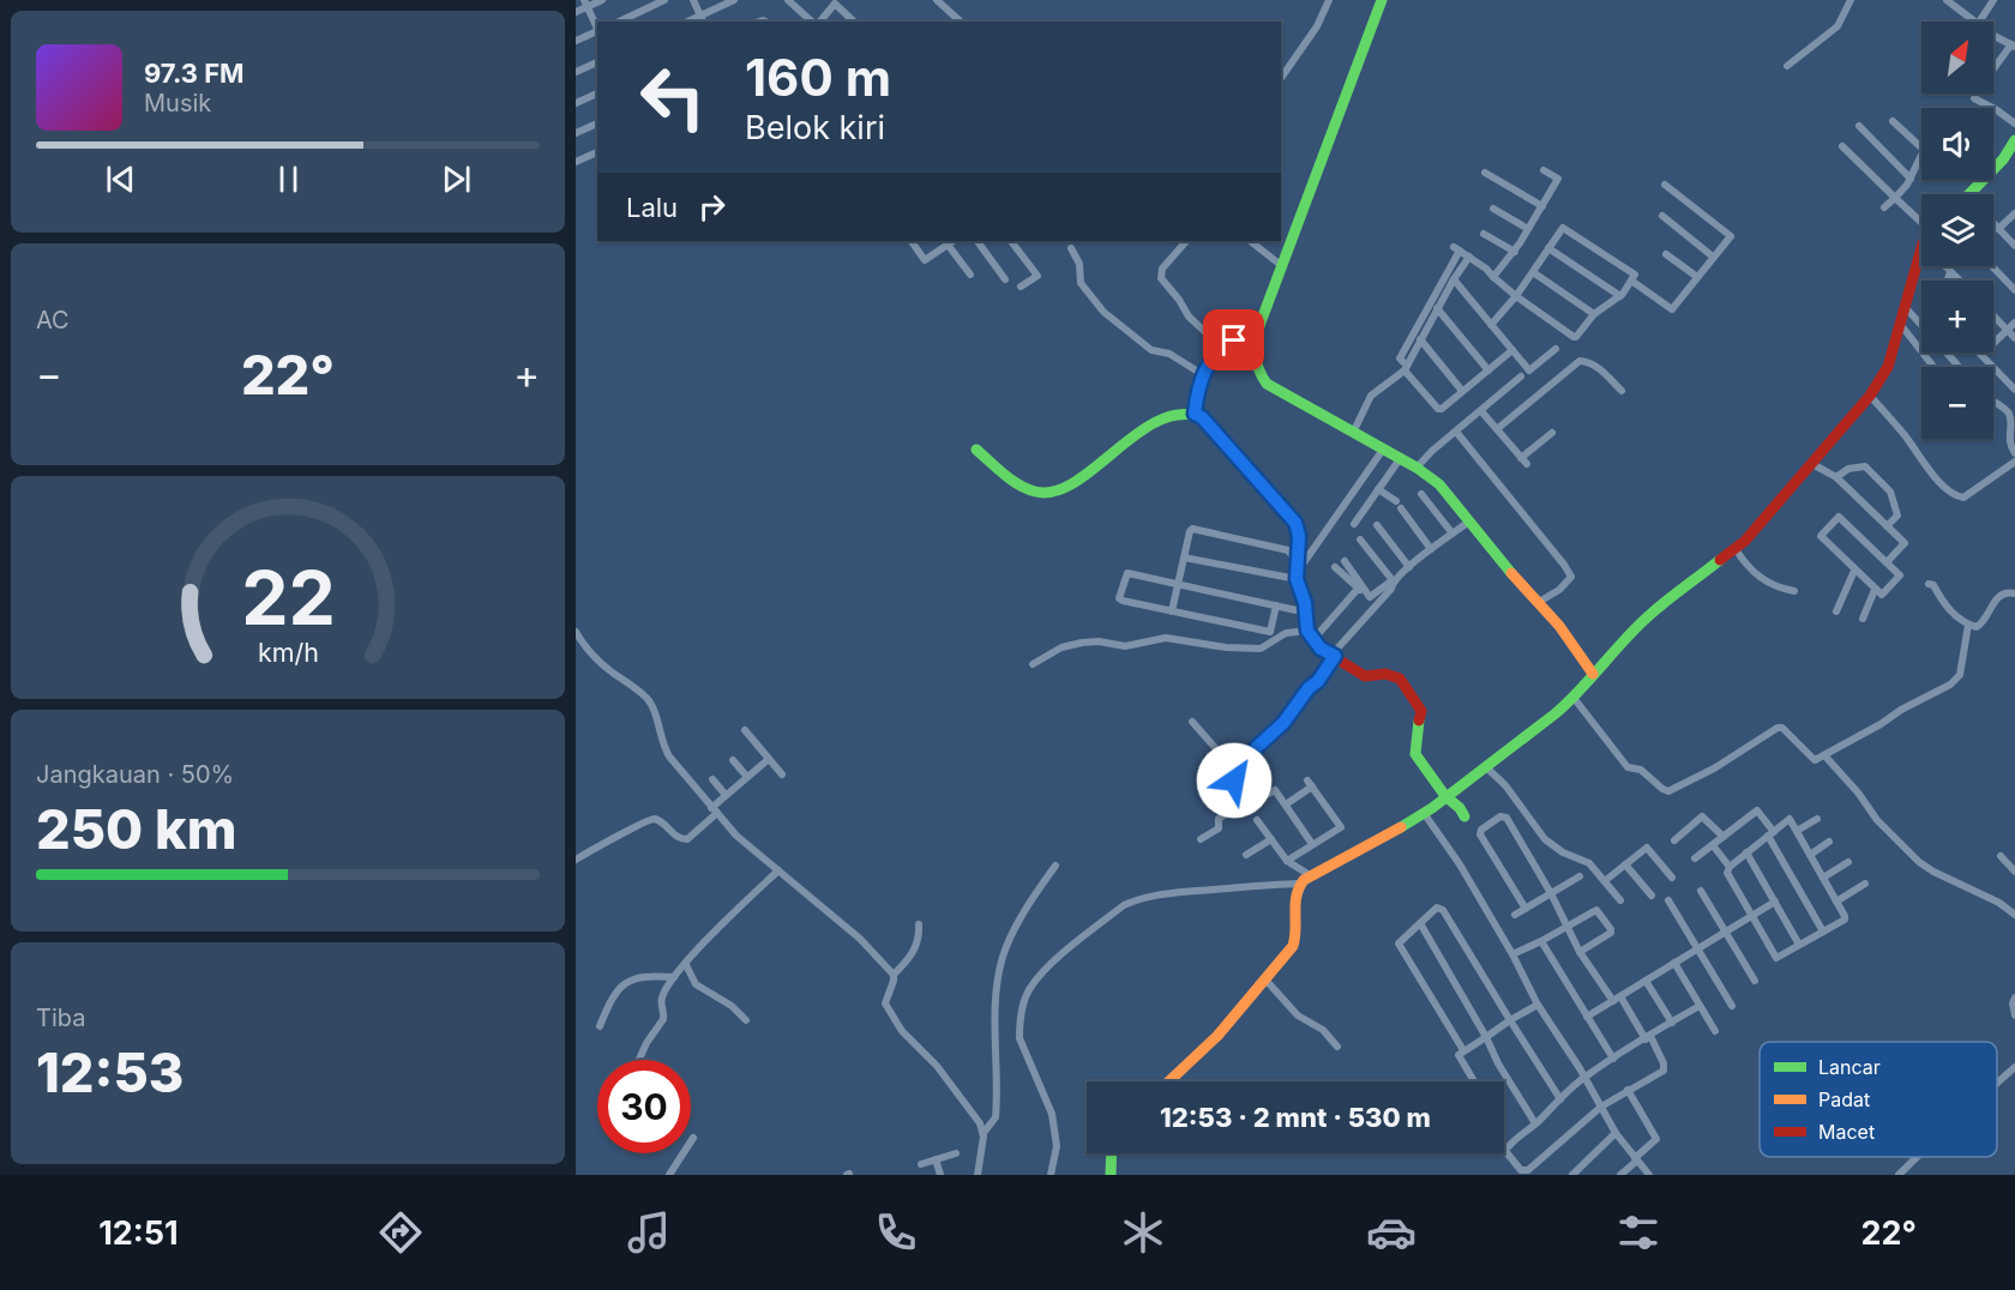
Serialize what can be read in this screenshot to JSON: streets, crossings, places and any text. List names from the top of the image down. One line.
{"legend":["Lancar","Padat","Macet"],"north":"top right","page":{"map_buttons":["+","−"],"turn":["160 m","Belok kiri"],"song":["97.3 FM","Musik"],"then":"Lalu","tile":["AC",["Jangkauan · 50%","250 km"],["Tiba","12:53"]],"heat":["−","22°","+"],"limit":"30","trip":"12:53 · 2 mnt · 530 m","tabs":["12:51","22°"],"gauge":["22","km/h"]}}
